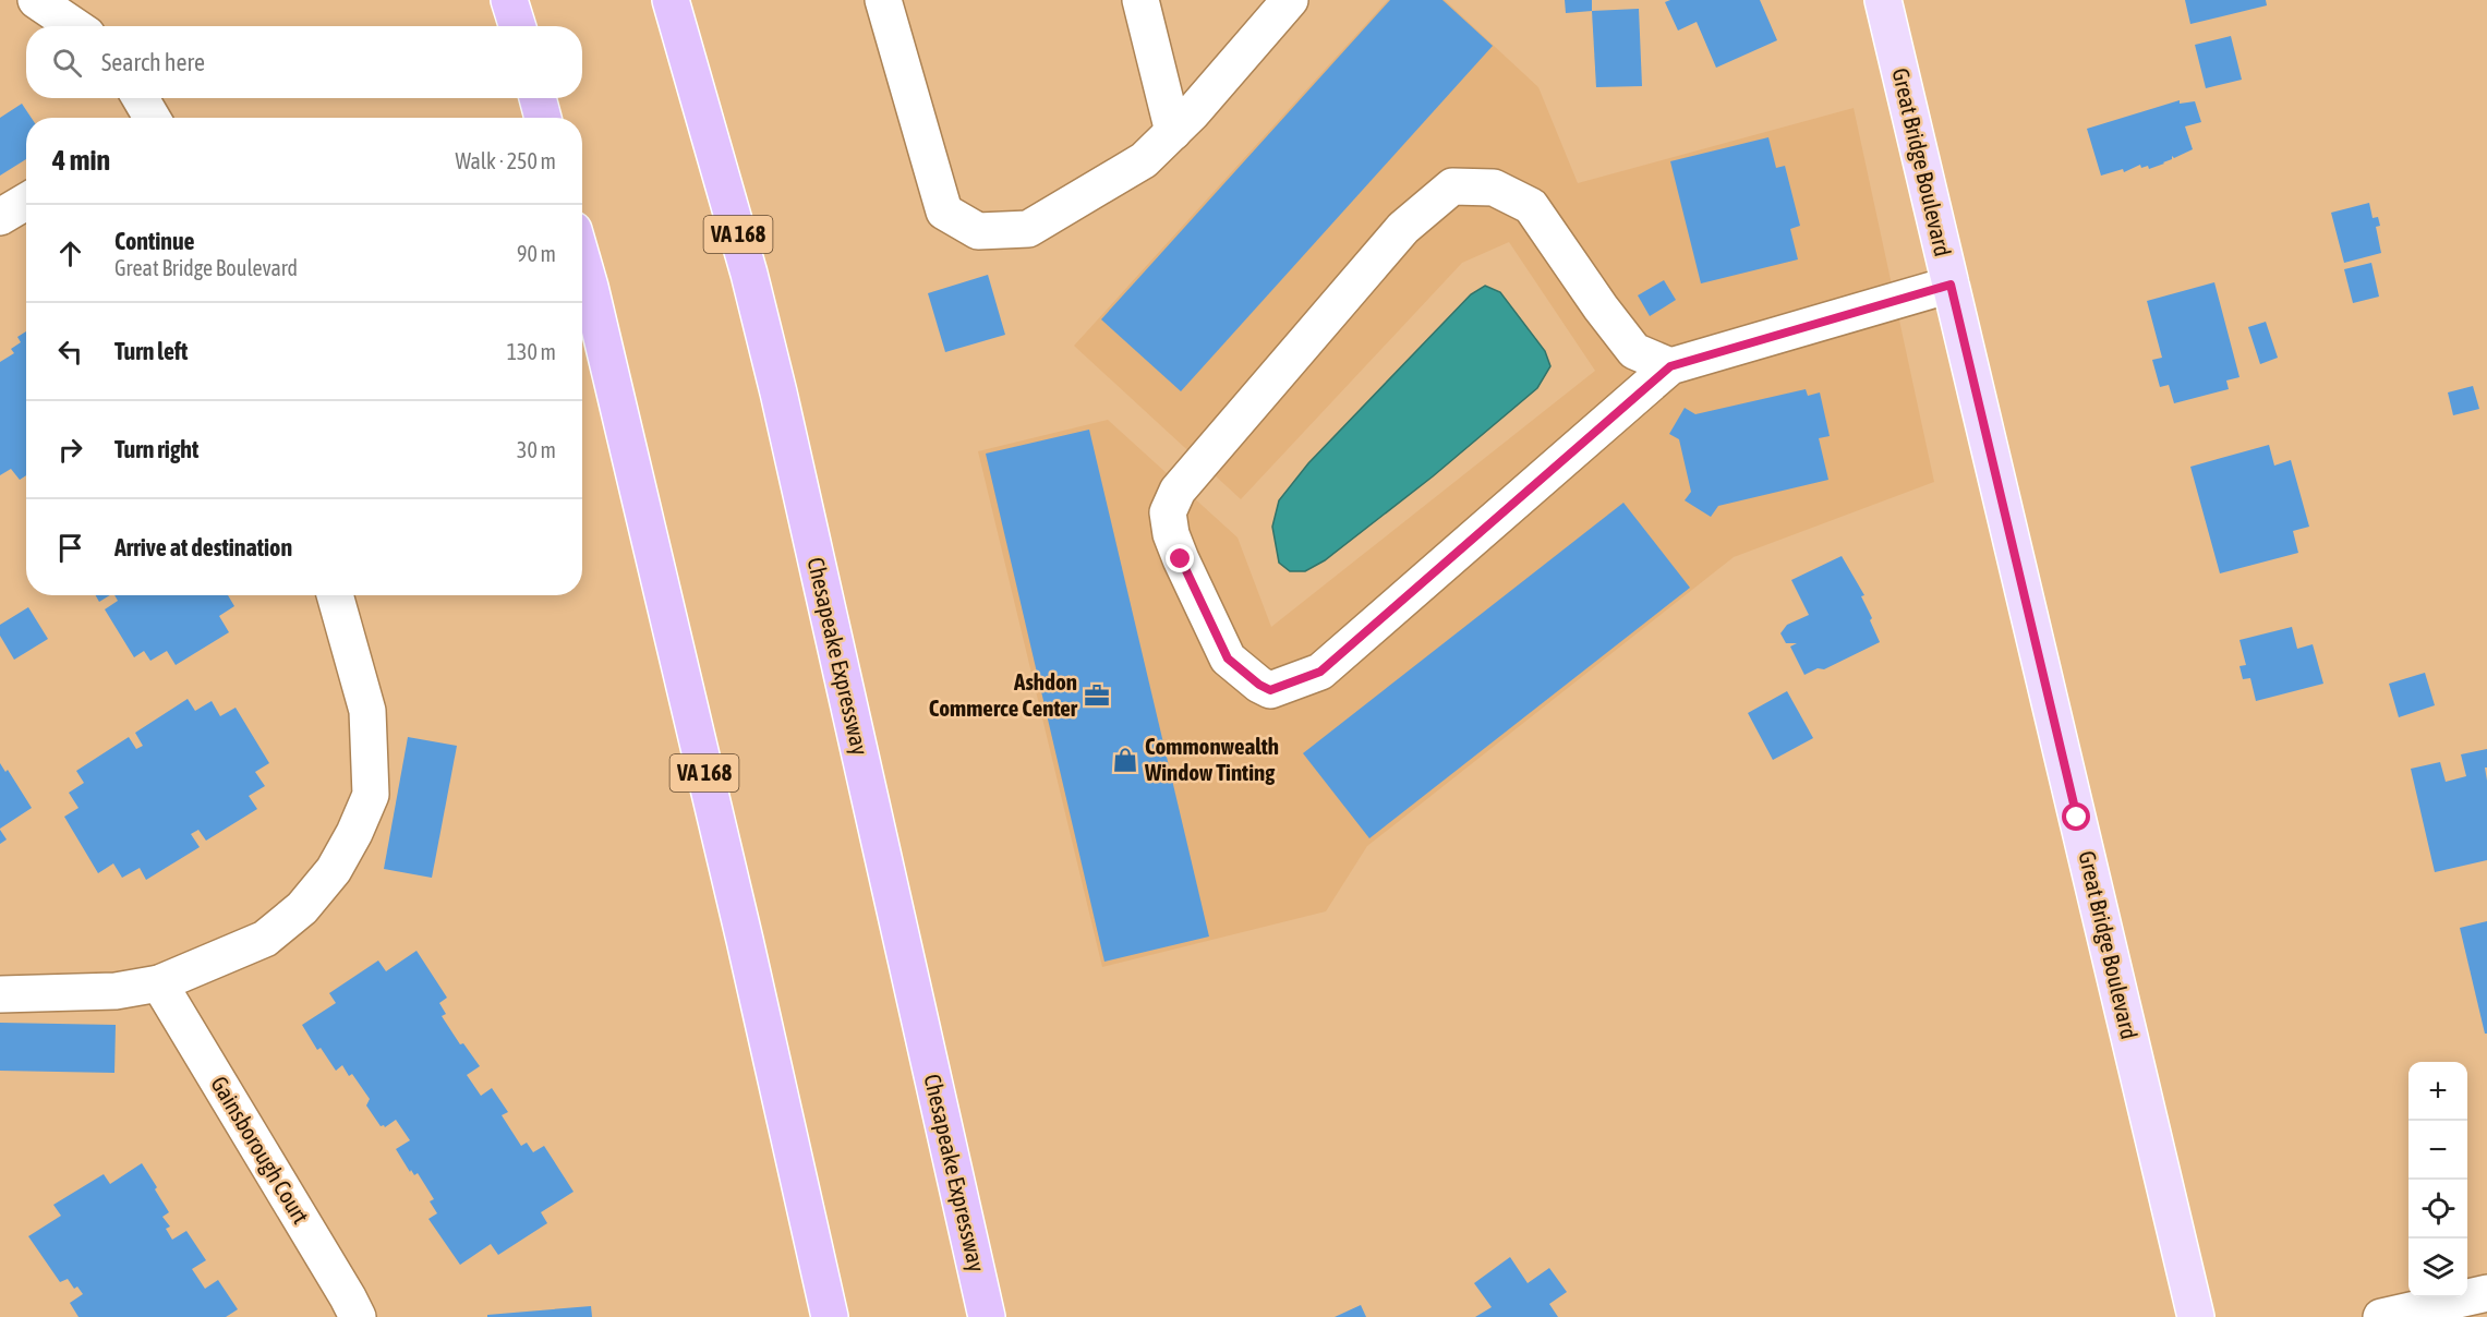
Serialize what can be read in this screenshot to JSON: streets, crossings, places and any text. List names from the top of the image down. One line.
{"streets":{"highway":["VA 168","Chesapeake Expressway"],"main road":["Great Bridge Boulevard"],"street":["Gainsborough Court"]},"places":{"office":["Ashdon Commerce Center"],"shop":["Commonwealth Window Tinting"]},"page":{"search":"Search here","heading":["4 min","Walk · 250 m"],"list":[["Continue","Great Bridge Boulevard","90 m"],["Turn left","130 m"],["Turn right","30 m"],"Arrive at destination"],"map_buttons":["+","−"]}}
